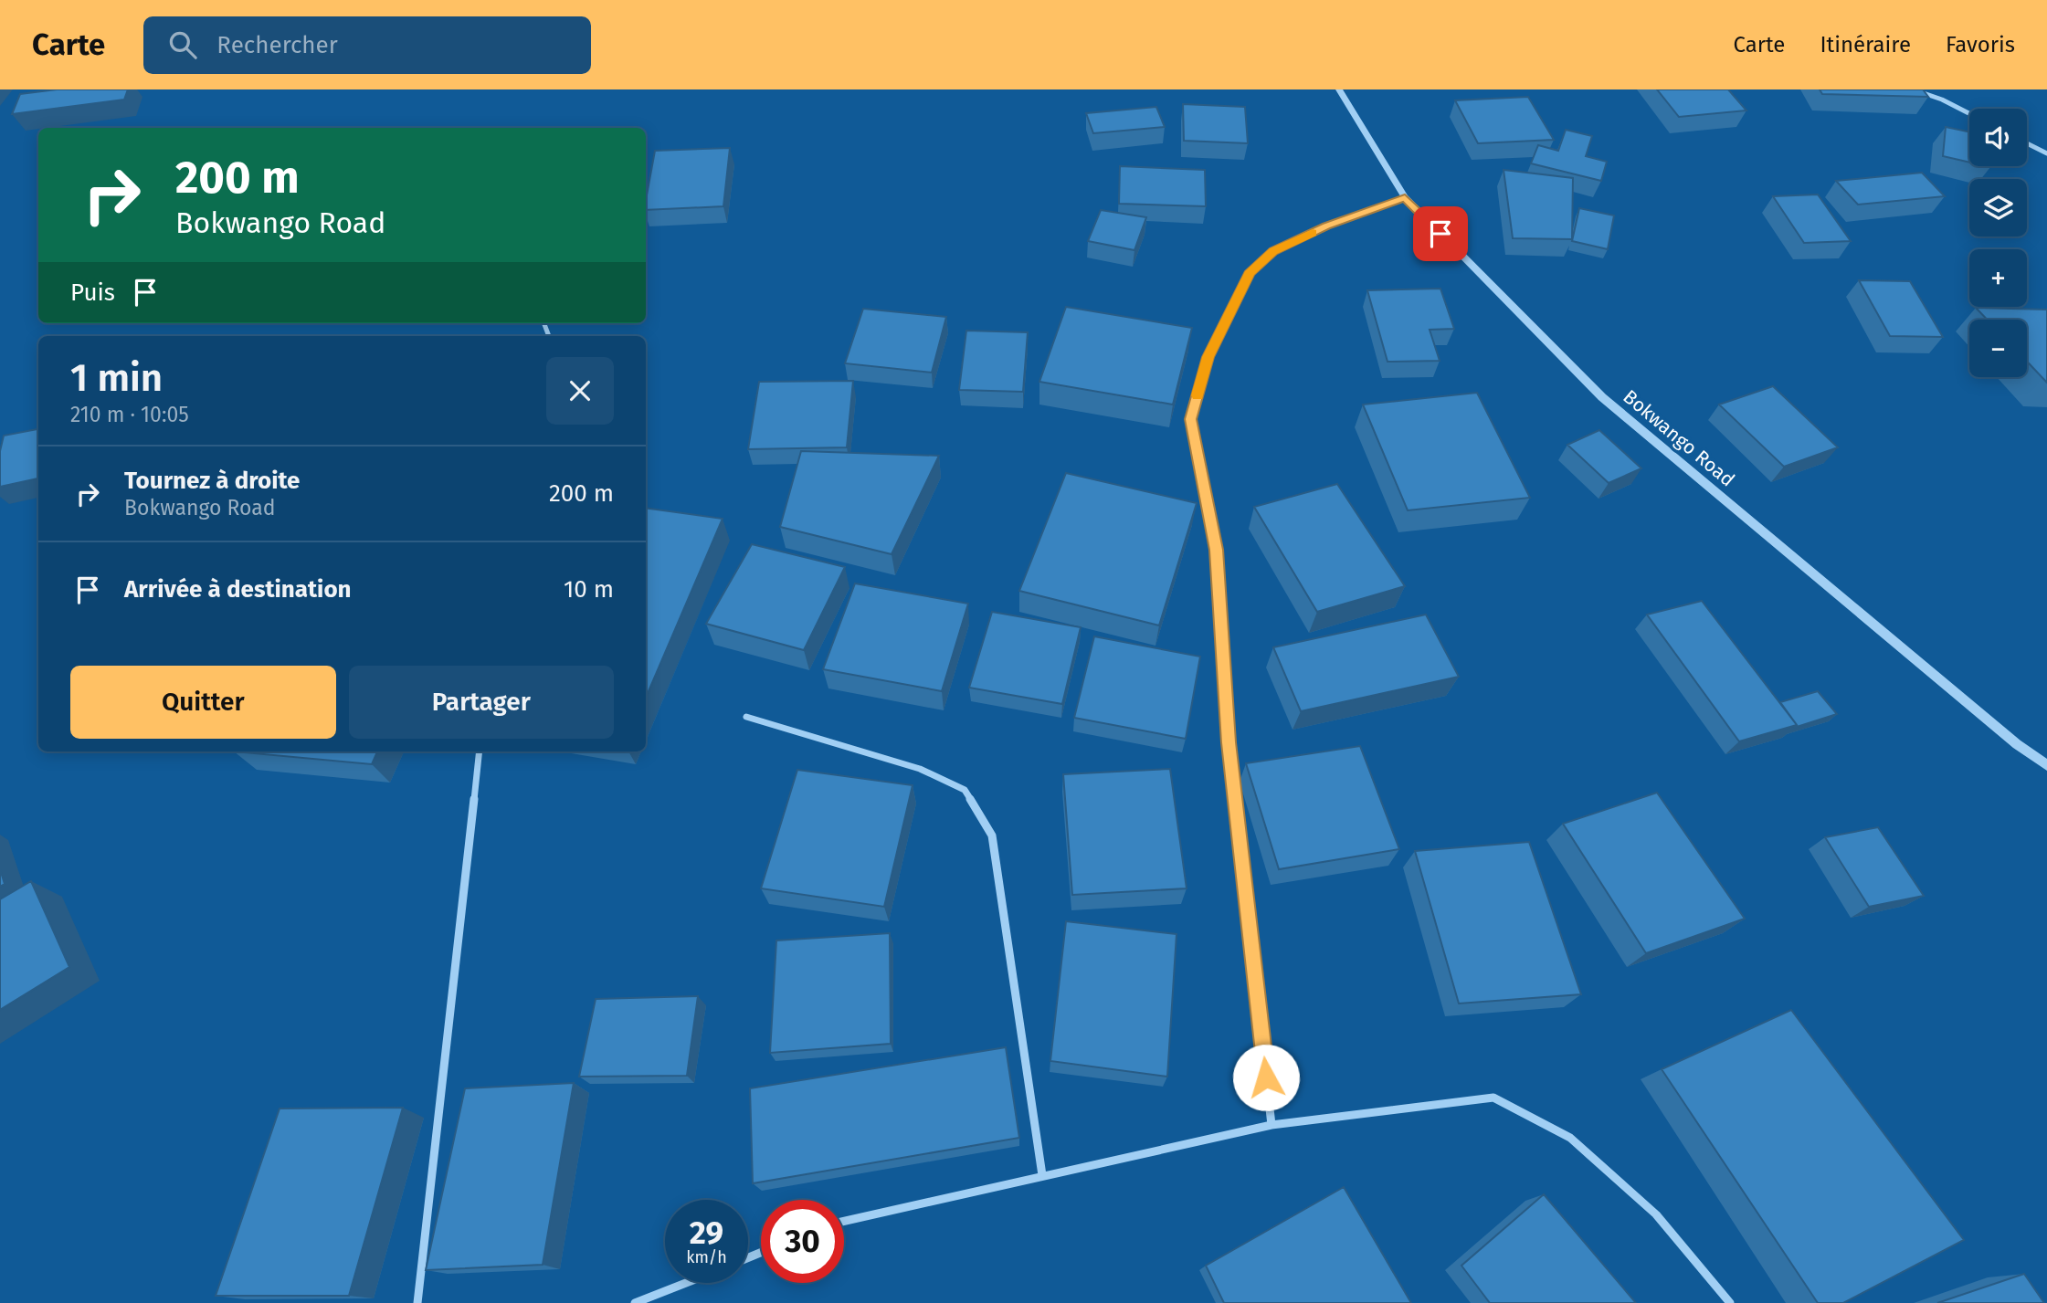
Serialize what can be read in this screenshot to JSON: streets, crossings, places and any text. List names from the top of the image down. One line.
{"streets":{"street":["Bokwango Road"]},"page":{"header":"Carte","search":"Rechercher","nav":["Carte","Itinéraire","Favoris"],"map_buttons":["+","−"],"turn":["200 m","Bokwango Road"],"then":"Puis","heading":["1 min","210 m · 10:05"],"list":[{"name":"Tournez à droite","note":"Bokwango Road","value":"200 m"},{"name":"Arrivée à destination","value":"10 m"}],"buttons":["Quitter","Partager"],"speed":"29 km/h","limit":"30"}}
